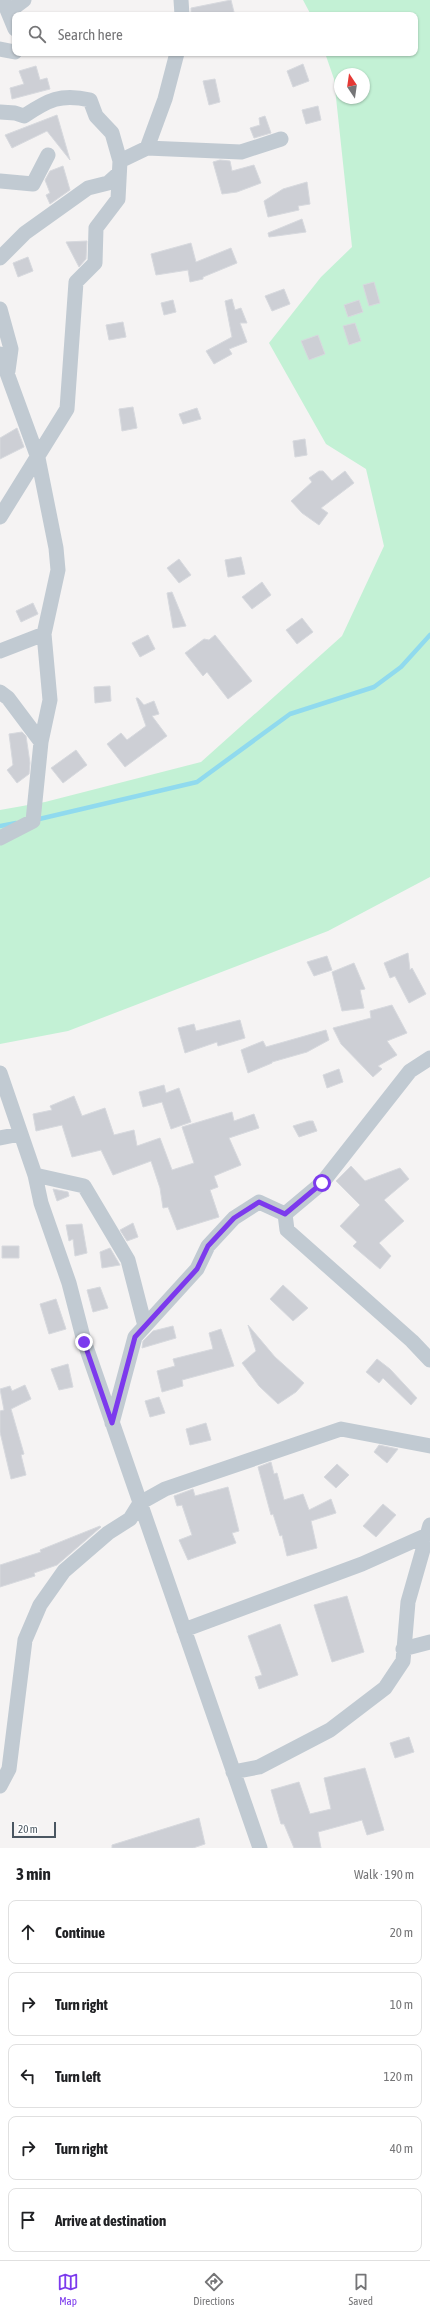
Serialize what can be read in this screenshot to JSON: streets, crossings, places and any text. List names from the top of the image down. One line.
{"scale_bar":"20 m","north":"top","page":{"search":"Search here","scale":"20 m","heading":["3 min","Walk · 190 m"],"list":[["Continue","20 m"],["Turn right","10 m"],["Turn left","120 m"],["Turn right","40 m"],"Arrive at destination"],"nav":["Map","Directions","Saved"]}}
